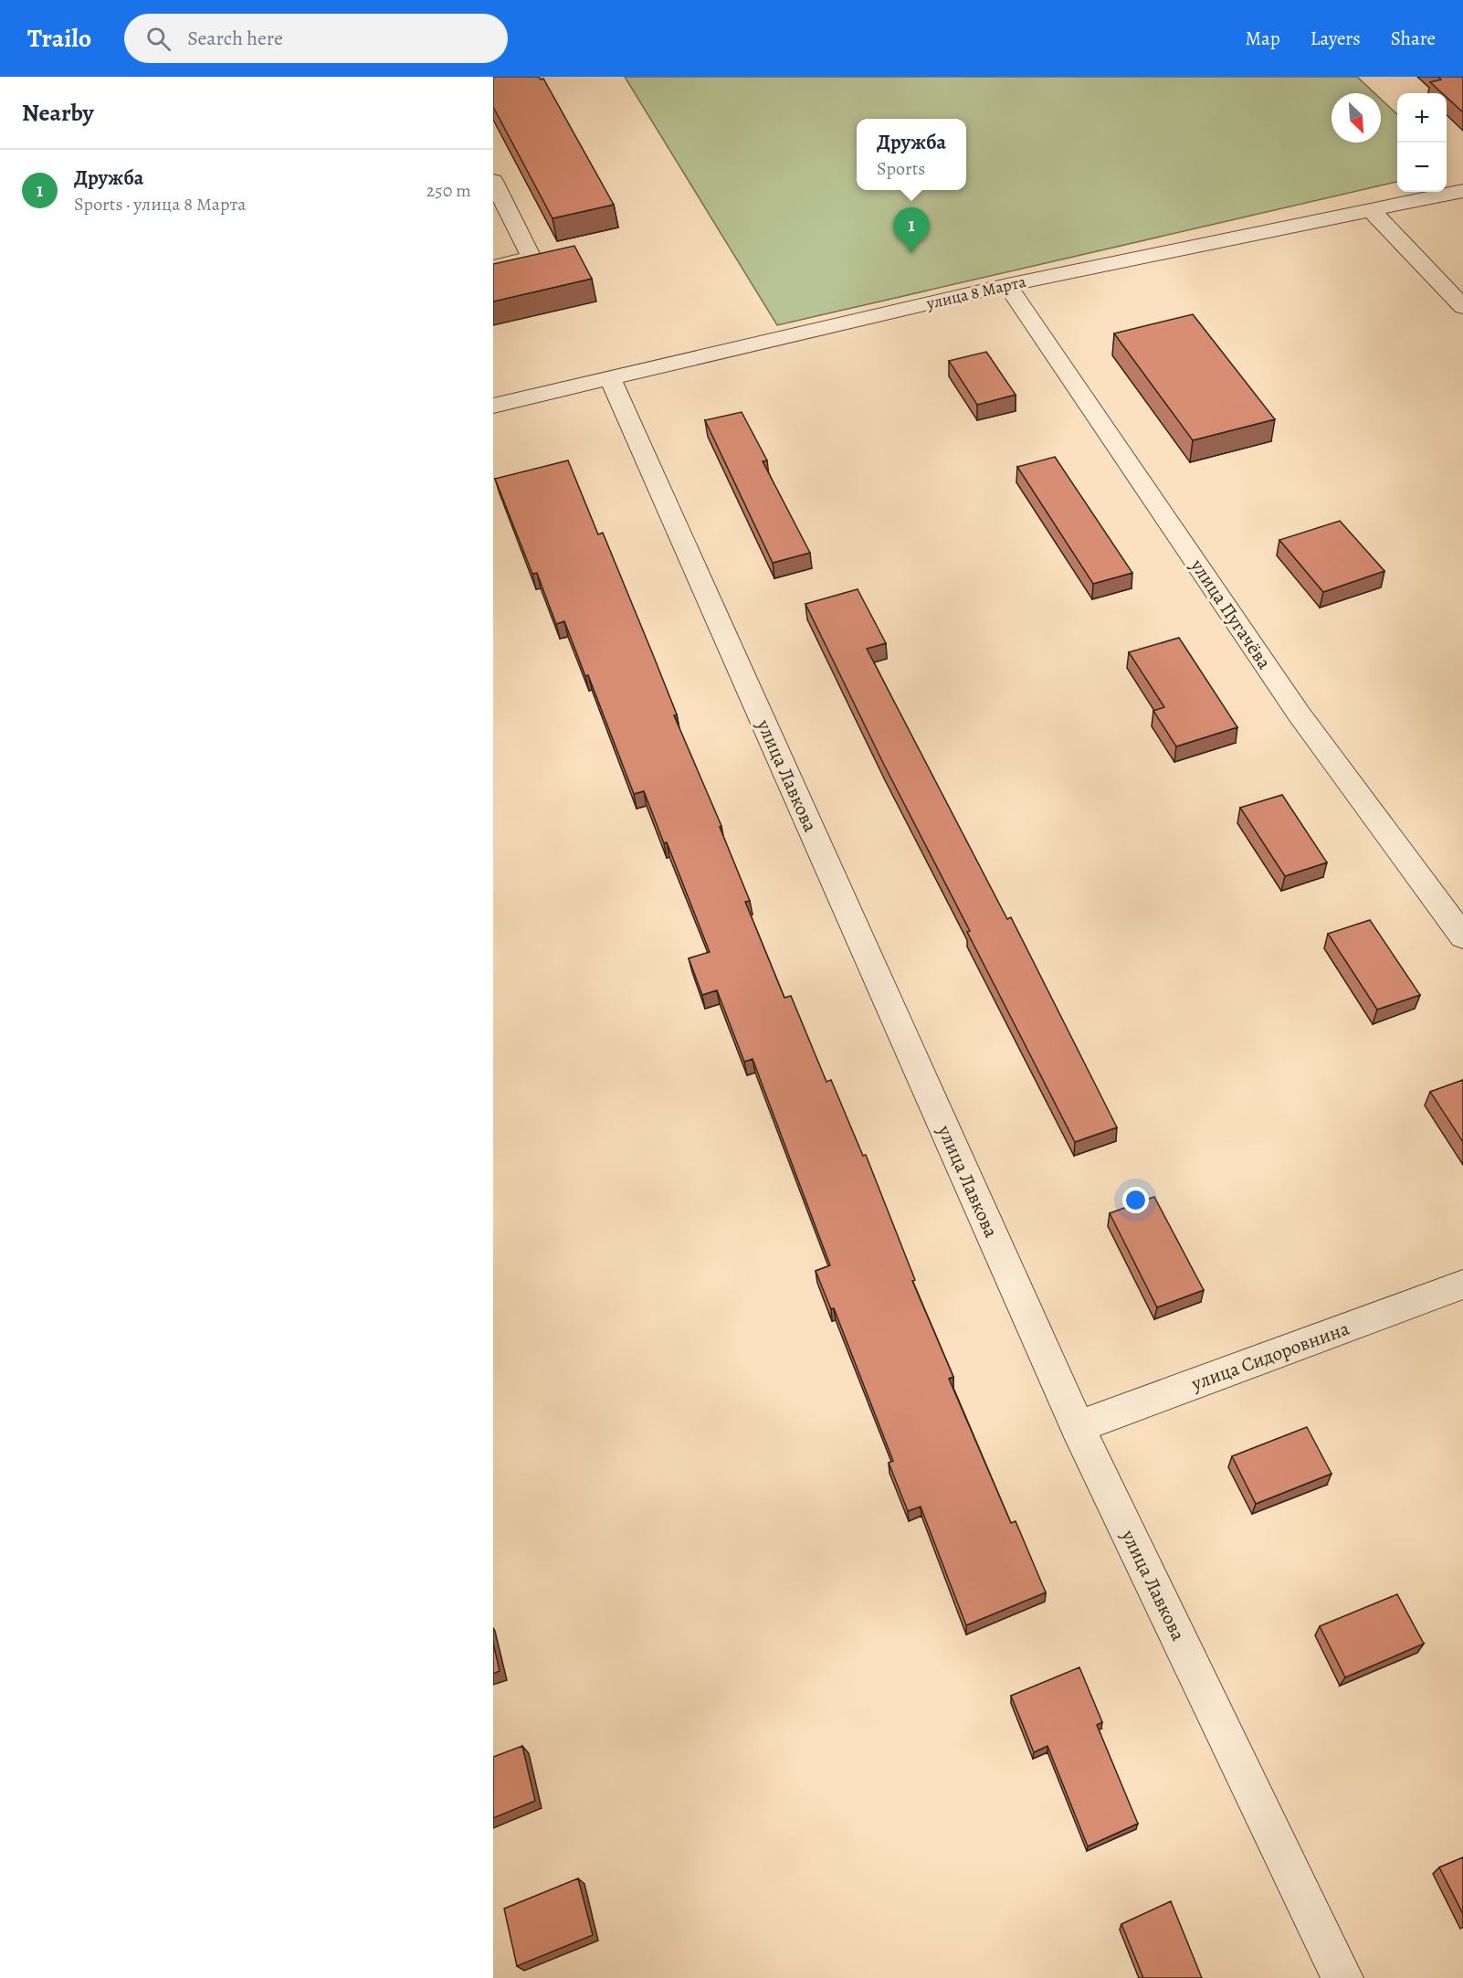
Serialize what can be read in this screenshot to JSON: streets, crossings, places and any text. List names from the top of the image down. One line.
{"streets":{"street":["улица 8 Марта","улица Пугачёва","улица Лавкова","улица Сидоровнина"]},"crossings":[["улица 8 Марта","улица Пугачёва"],["улица 8 Марта","улица Лавкова"],["улица Лавкова","улица Сидоровнина"]],"north":"bottom right","page":{"header":"Trailo","search":"Search here","nav":["Map","Layers","Share"],"heading":"Nearby","map_buttons":["+","−"],"popup":["Дружба","Sports"],"list":[{"mark":"1","name":"Дружба","note":"Sports · улица 8 Марта","value":"250 m"}],"pins":"1"}}
